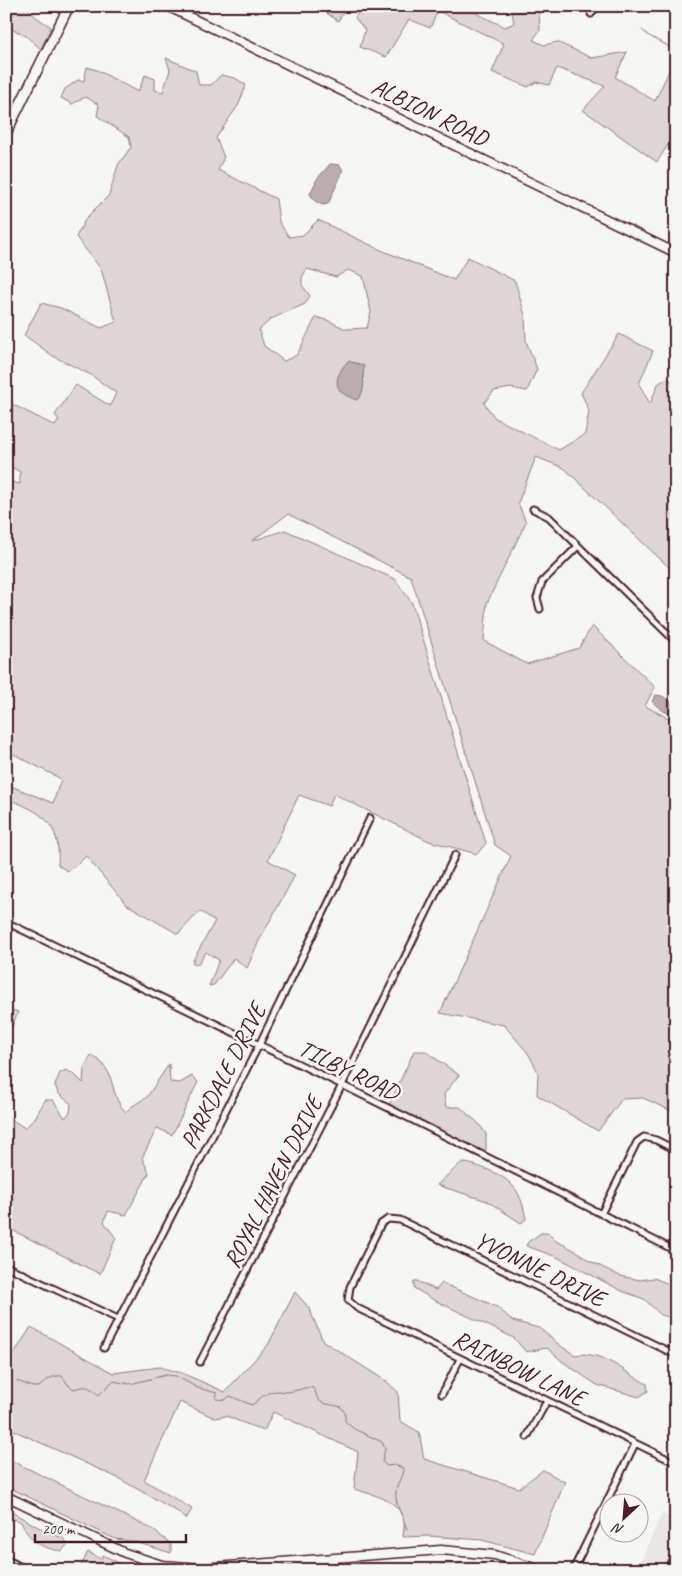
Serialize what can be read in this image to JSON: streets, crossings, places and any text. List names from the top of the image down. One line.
{"streets":{"street":["ALBION ROAD","TILBY ROAD","PARKDALE DRIVE","ROYAL HAVEN DRIVE","YVONNE DRIVE","RAINBOW LANE"]},"crossings":[["TILBY ROAD","PARKDALE DRIVE"],["TILBY ROAD","ROYAL HAVEN DRIVE"],["YVONNE DRIVE","RAINBOW LANE"]],"scale_bar":"200 m","north":"bottom left"}
